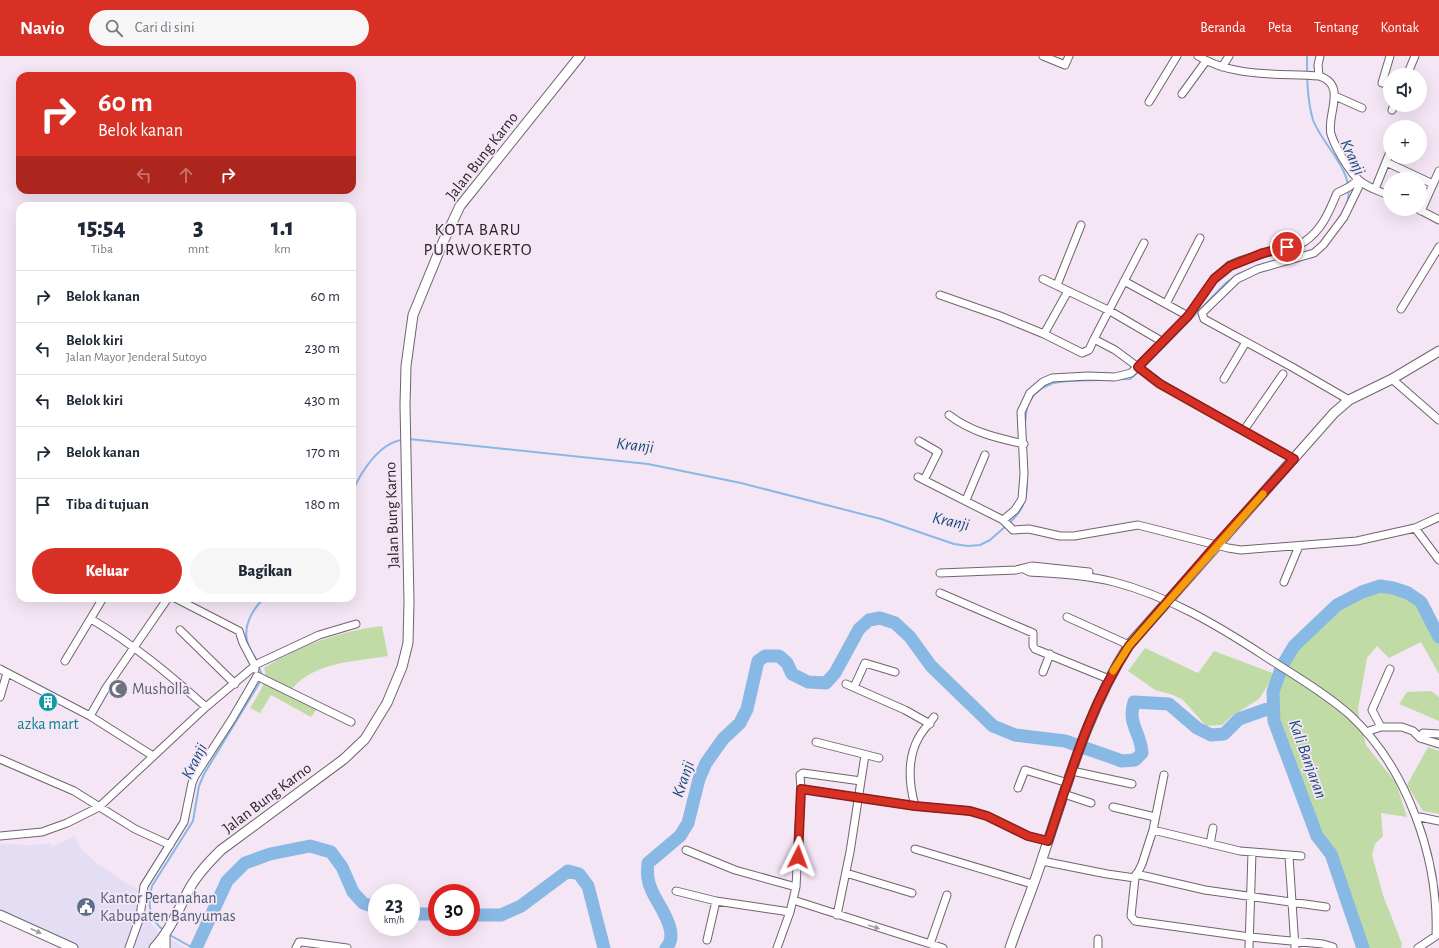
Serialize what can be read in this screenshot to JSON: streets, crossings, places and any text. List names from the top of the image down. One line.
{"streets":{"main road":["Jalan Bung Karno"]},"districts":["KOTA BARU PURWOKERTO"],"water":["Kranji","Kali Banjaran"],"places":{"mosque":["Musholla"],"building":["azka mart"],"public building":["Kantor Pertanahan Kabupaten Banyumas"]},"page":{"header":"Navio","search":"Cari di sini","nav":["Beranda","Peta","Tentang","Kontak"],"map_buttons":["+","−"],"turn":["60 m","Belok kanan"],"eta":["15:54","Tiba","3","mnt","1.1","km"],"list":[{"name":"Belok kanan","value":"60 m"},{"name":"Belok kiri","note":"Jalan Mayor Jenderal Sutoyo","value":"230 m"},{"name":"Belok kiri","value":"430 m"},{"name":"Belok kanan","value":"170 m"},{"name":"Tiba di tujuan","value":"180 m"}],"buttons":["Keluar","Bagikan"],"speed":"23 km/h","limit":"30"}}
